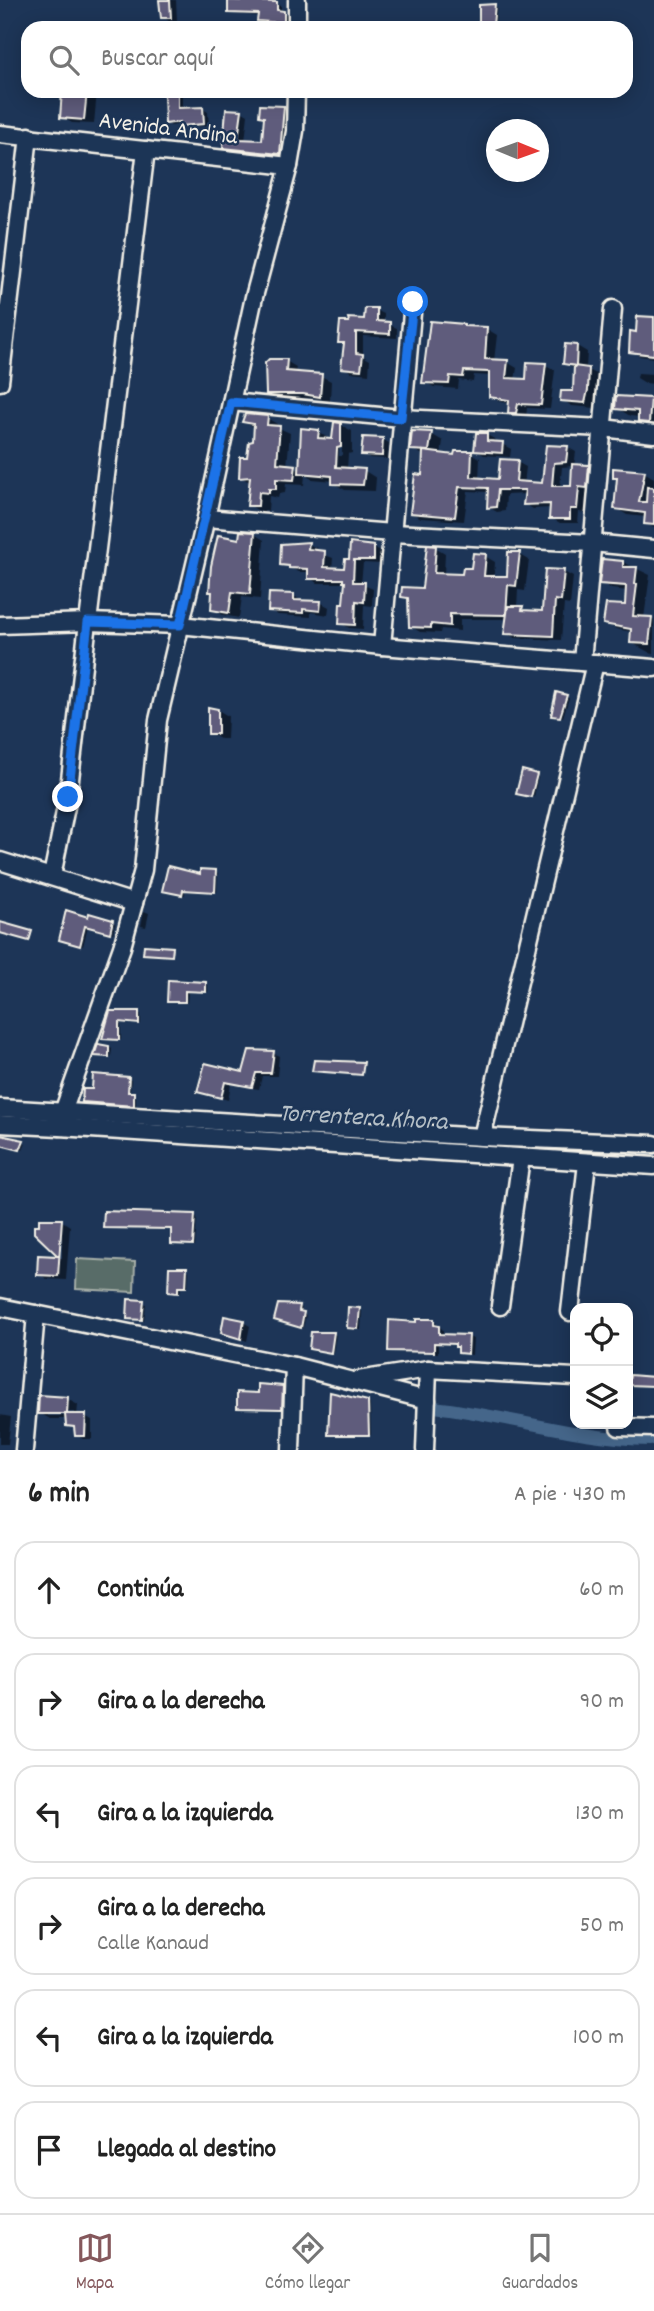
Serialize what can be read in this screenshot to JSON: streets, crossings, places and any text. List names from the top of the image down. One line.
{"streets":{"street":["Avenida Andina"]},"water":["Torrentera Khora"],"north":"right","page":{"search":"Buscar aquí","heading":["6 min","A pie · 430 m"],"list":[["Continúa","60 m"],["Gira a la derecha","90 m"],["Gira a la izquierda","130 m"],["Gira a la derecha","Calle Kanaud","50 m"],["Gira a la izquierda","100 m"],"Llegada al destino"],"nav":["Mapa","Cómo llegar","Guardados"]}}
